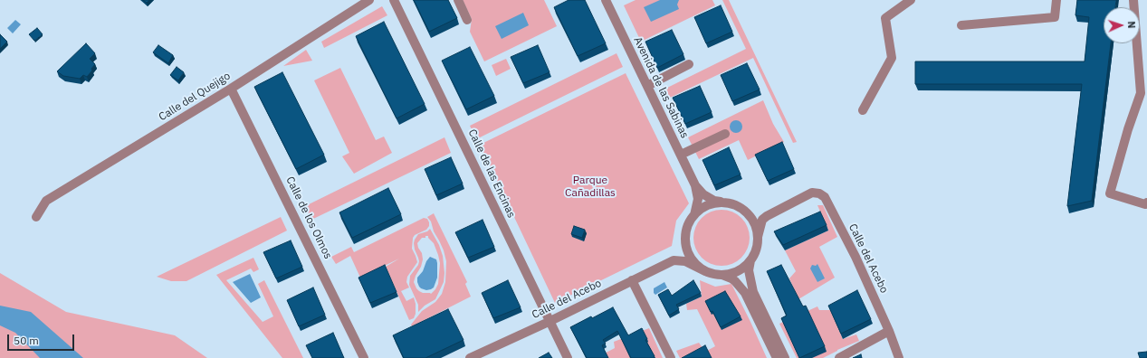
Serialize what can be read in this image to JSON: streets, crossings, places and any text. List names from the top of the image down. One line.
{"streets":{"street":["Avenida de las Sabinas","Calle del Quejigo","Calle de las Encinas","Calle de los Olmos","Calle del Acebo"]},"crossings":[["Calle del Quejigo","Calle de los Olmos"],["Calle de las Encinas","Calle del Acebo"]],"parks":["Parque Cañadillas"],"scale_bar":"50 m","north":"right"}
